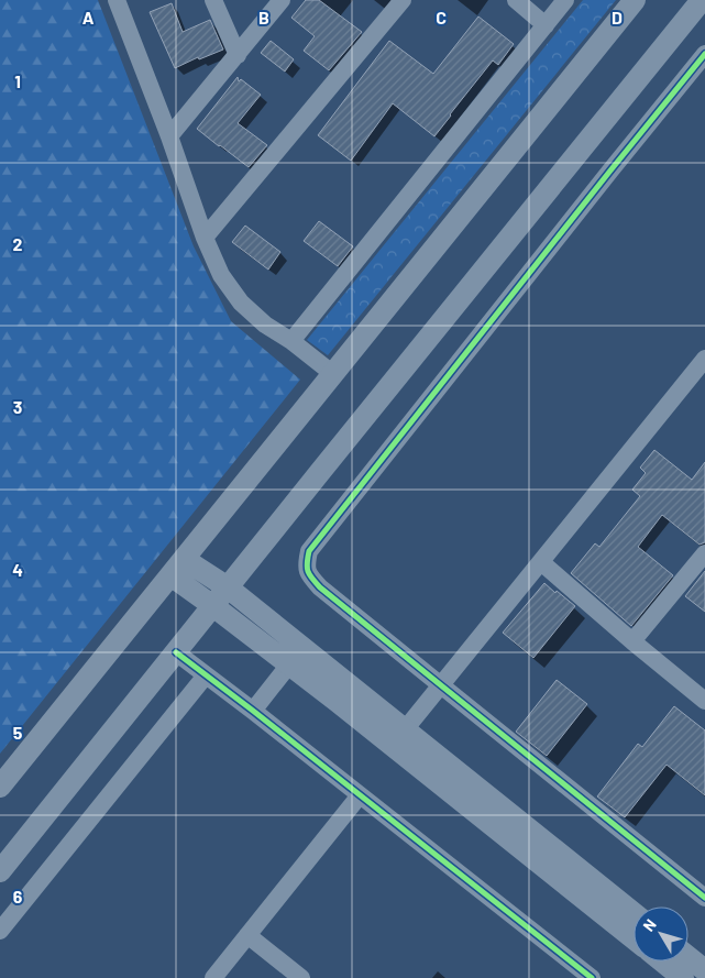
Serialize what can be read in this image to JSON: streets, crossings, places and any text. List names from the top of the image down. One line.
{"north":"top left","grid":{"columns":["A","B","C","D"],"rows":["1","2","3","4","5","6"]}}
